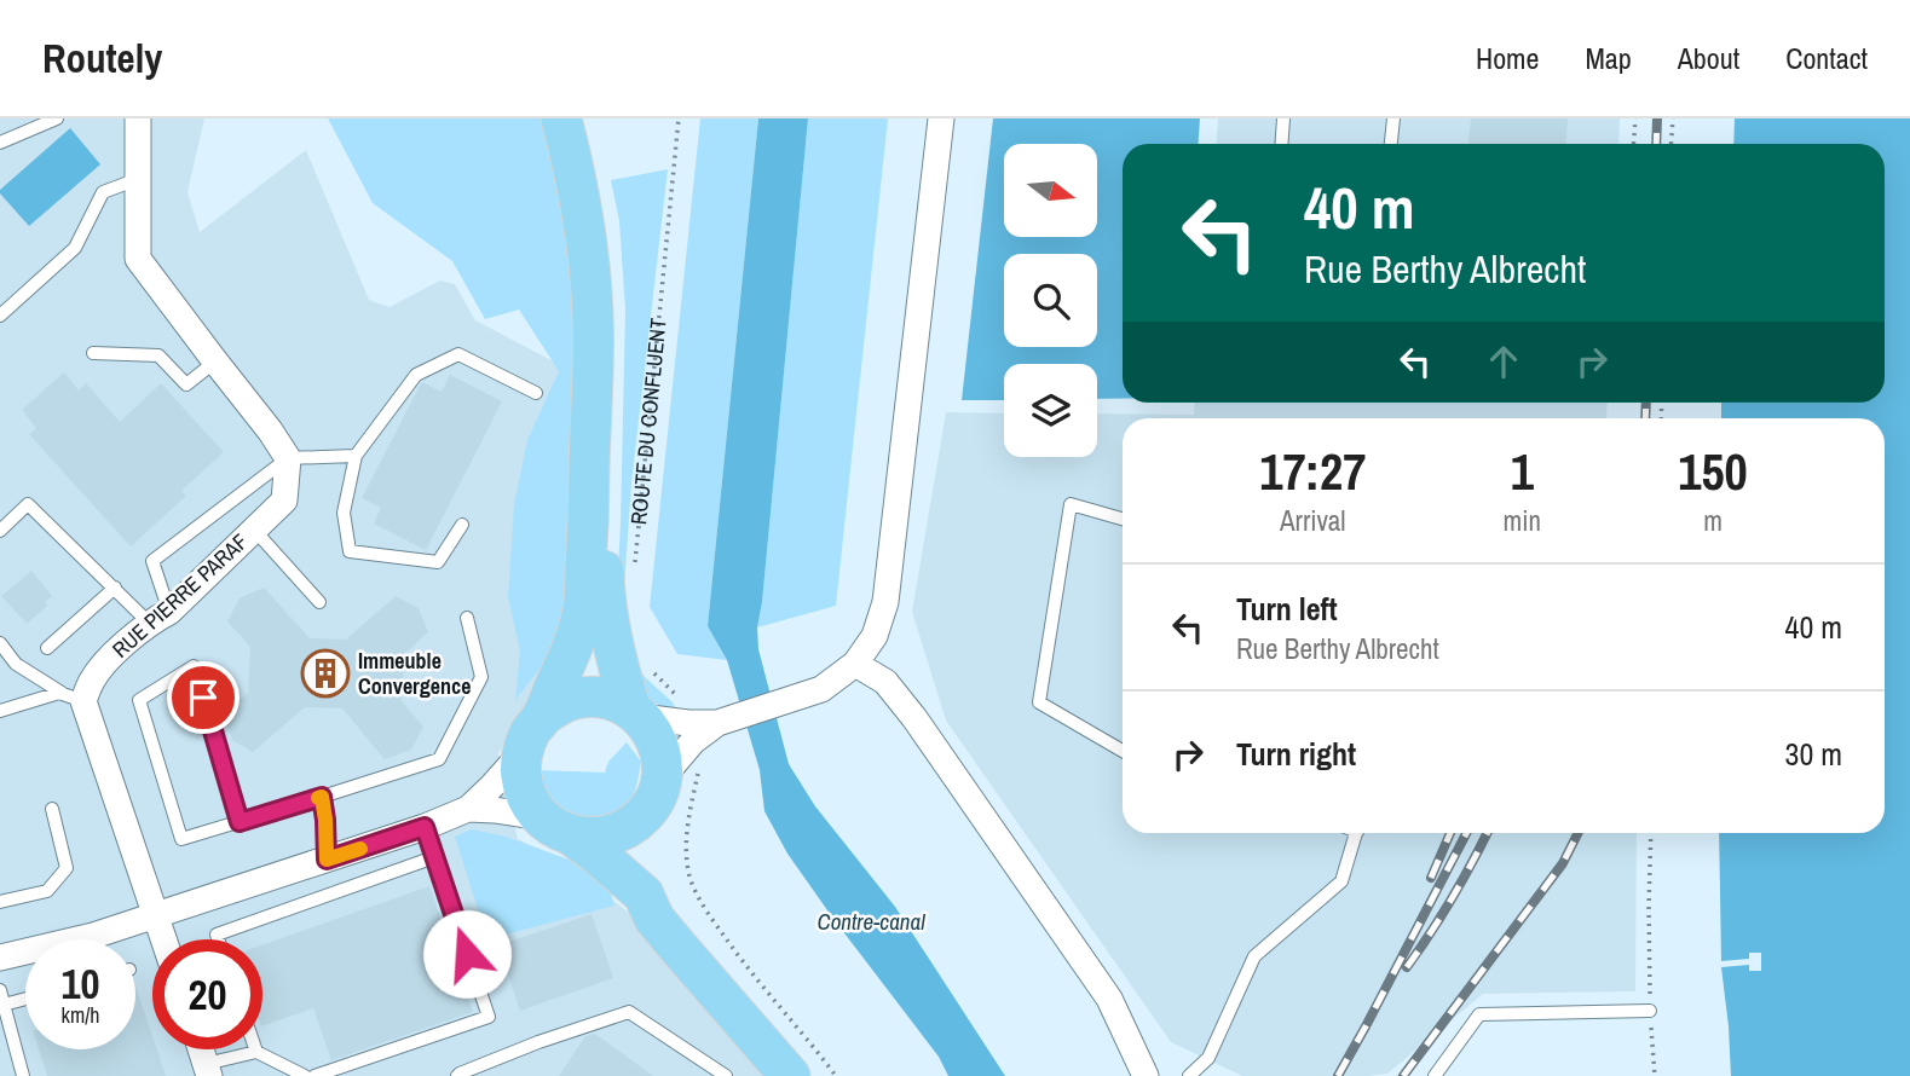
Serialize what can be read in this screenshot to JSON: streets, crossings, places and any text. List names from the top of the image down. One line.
{"streets":{"street":["RUE PIERRE PARAF"],"path":["ROUTE DU CONFLUENT"]},"water":["Contre-canal"],"places":{"building":["Immeuble Convergence"]},"north":"right","page":{"header":"Routely","nav":["Home","Map","About","Contact"],"turn":["40 m","Rue Berthy Albrecht"],"eta":["17:27","Arrival","1","min","150","m"],"list":[{"name":"Turn left","note":"Rue Berthy Albrecht","value":"40 m"},{"name":"Turn right","value":"30 m"}],"speed":"10 km/h","limit":"20"}}
